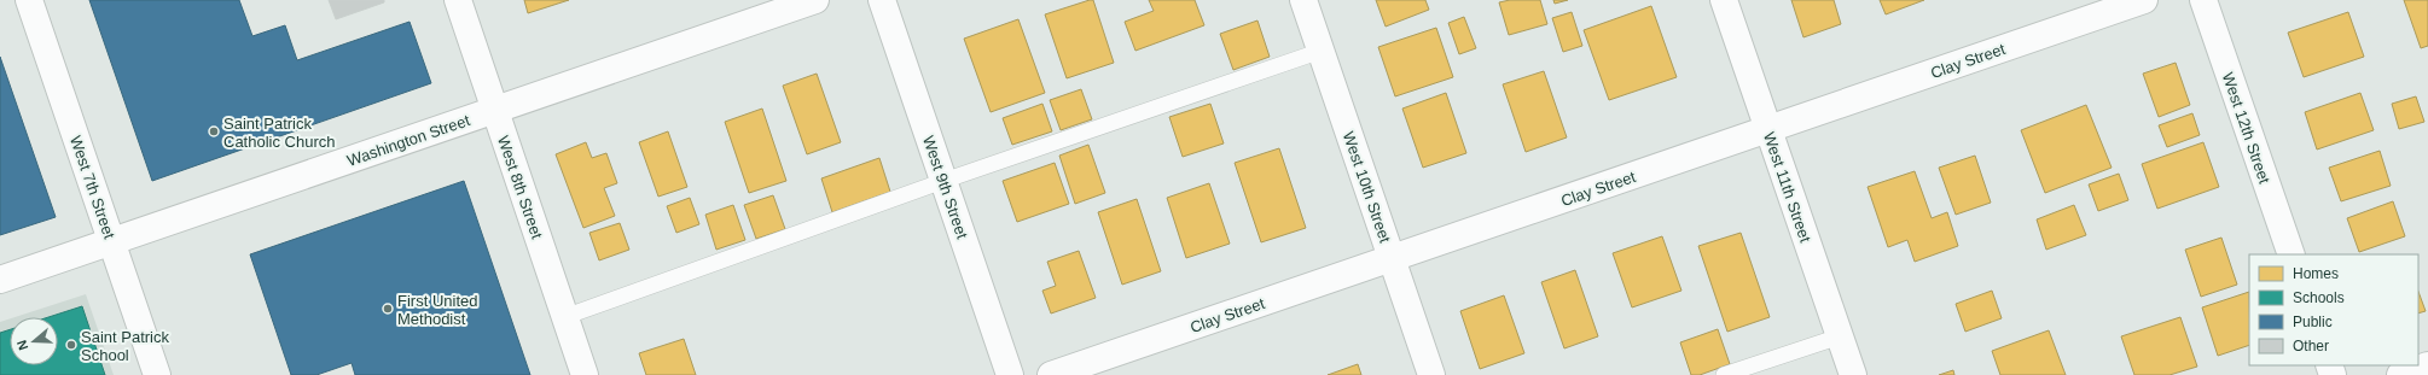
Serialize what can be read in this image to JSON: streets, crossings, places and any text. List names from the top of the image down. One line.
{"streets":{"street":["Clay Street","West 12th Street","Washington Street","West 7th Street","West 8th Street","West 9th Street","West 10th Street","West 11th Street"]},"crossings":[["Clay Street","West 10th Street"],["Clay Street","West 11th Street"],["Washington Street","West 7th Street"],["Washington Street","West 8th Street"]],"places":["Saint Patrick Catholic Church","First United Methodist","Saint Patrick School"],"legend":["Homes","Schools","Public","Other"],"north":"left"}
